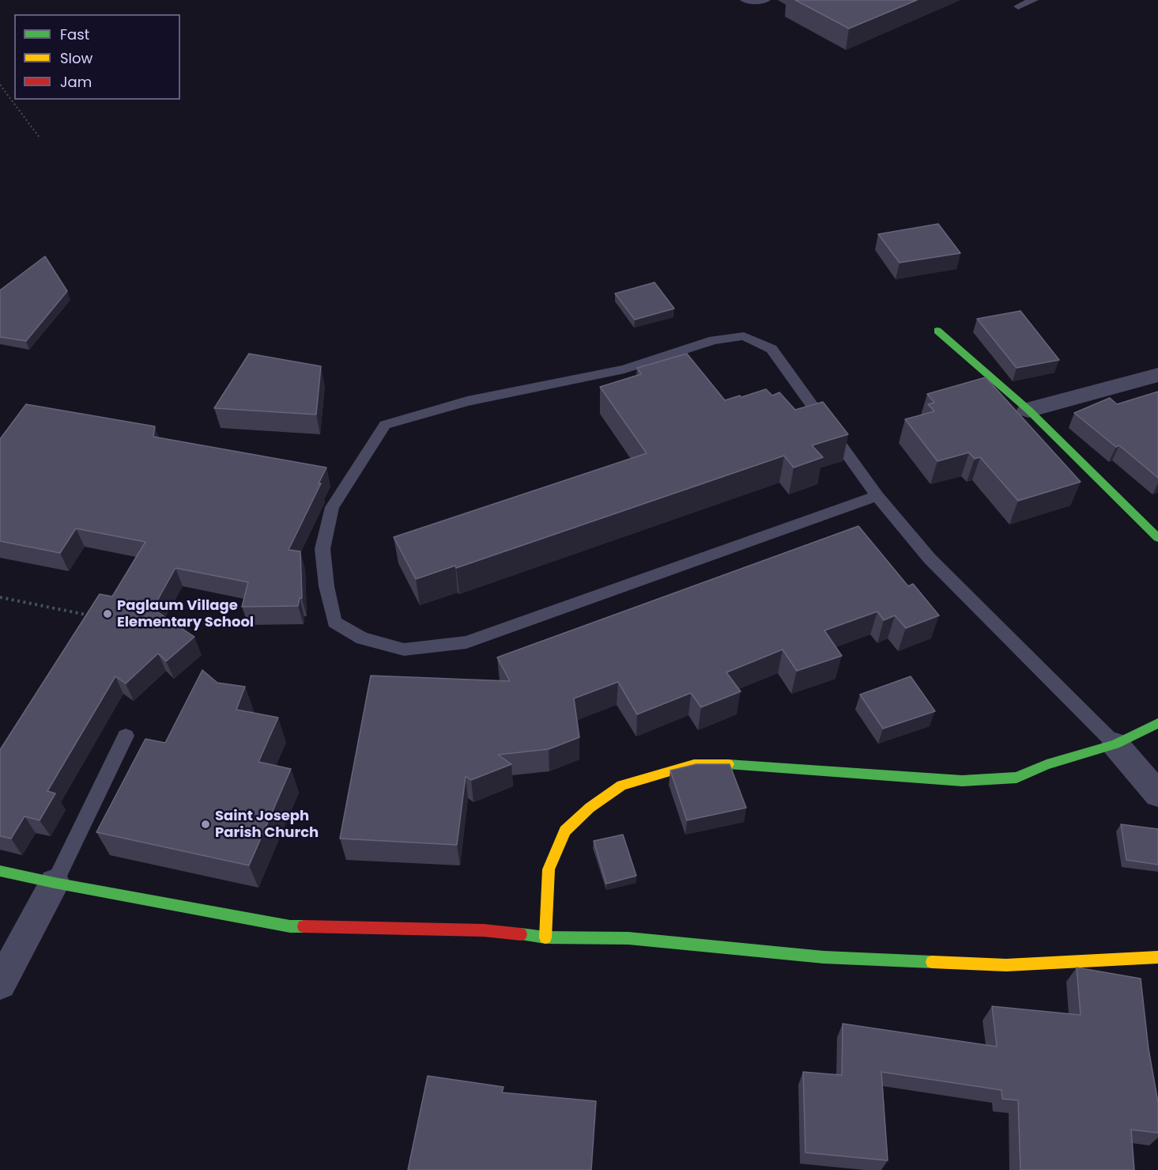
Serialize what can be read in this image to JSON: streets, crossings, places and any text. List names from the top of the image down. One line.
{"places":["Paglaum Village Elementary School","Saint Joseph Parish Church"],"legend":["Fast","Slow","Jam"]}
